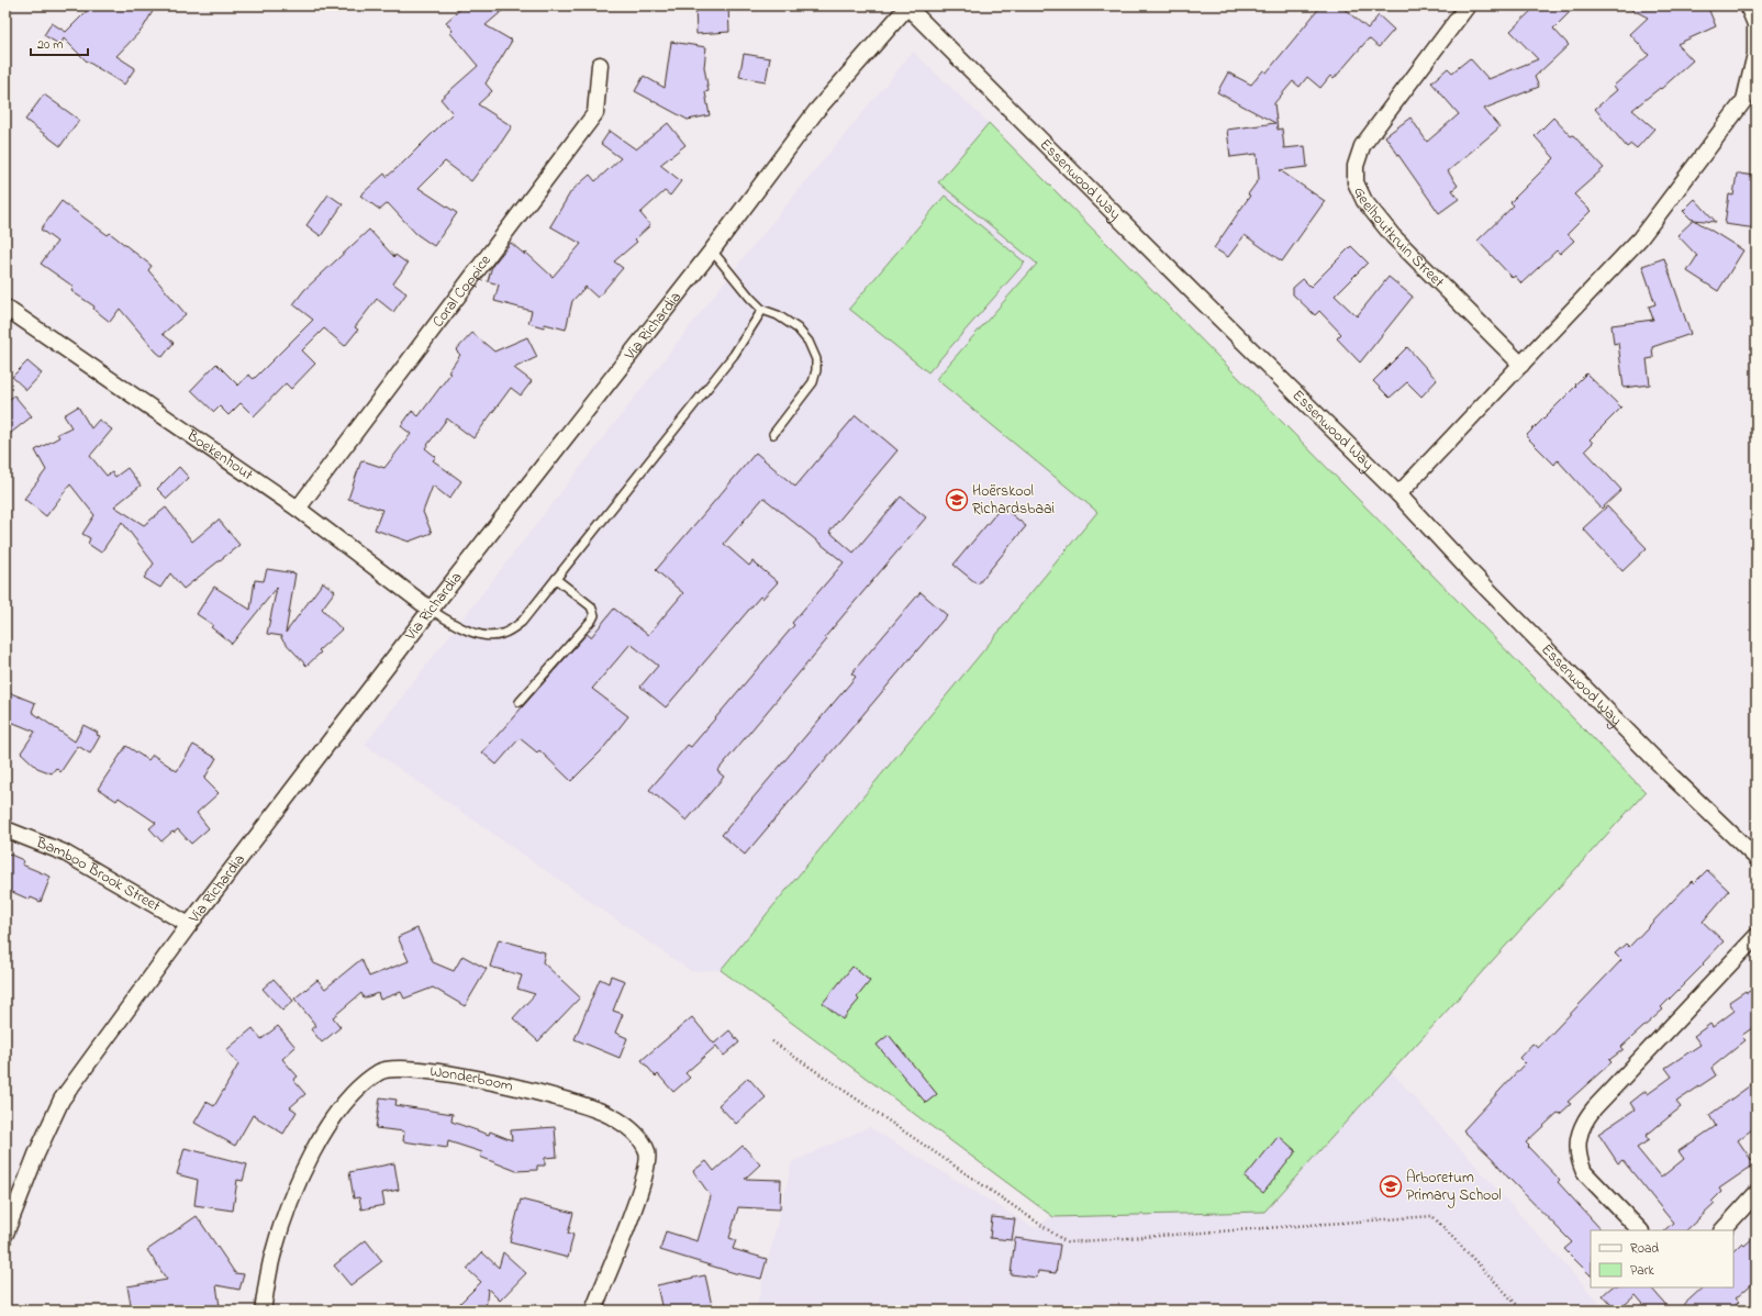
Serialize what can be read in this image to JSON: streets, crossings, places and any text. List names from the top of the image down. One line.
{"streets":{"street":["Essenwood Way","Geelhoutkruin Street","Coral Coppice","Via Richardia","Boekenhout","Bamboo Brook Street","Wonderboom"]},"crossings":[["Essenwood Way","Via Richardia"],["Coral Coppice","Boekenhout"],["Via Richardia","Boekenhout"],["Via Richardia","Bamboo Brook Street"]],"places":{"school or university":["Hoërskool Richardsbaai","Arboretum Primary School"]},"legend":["Road","Park"],"scale_bar":"20 m"}
